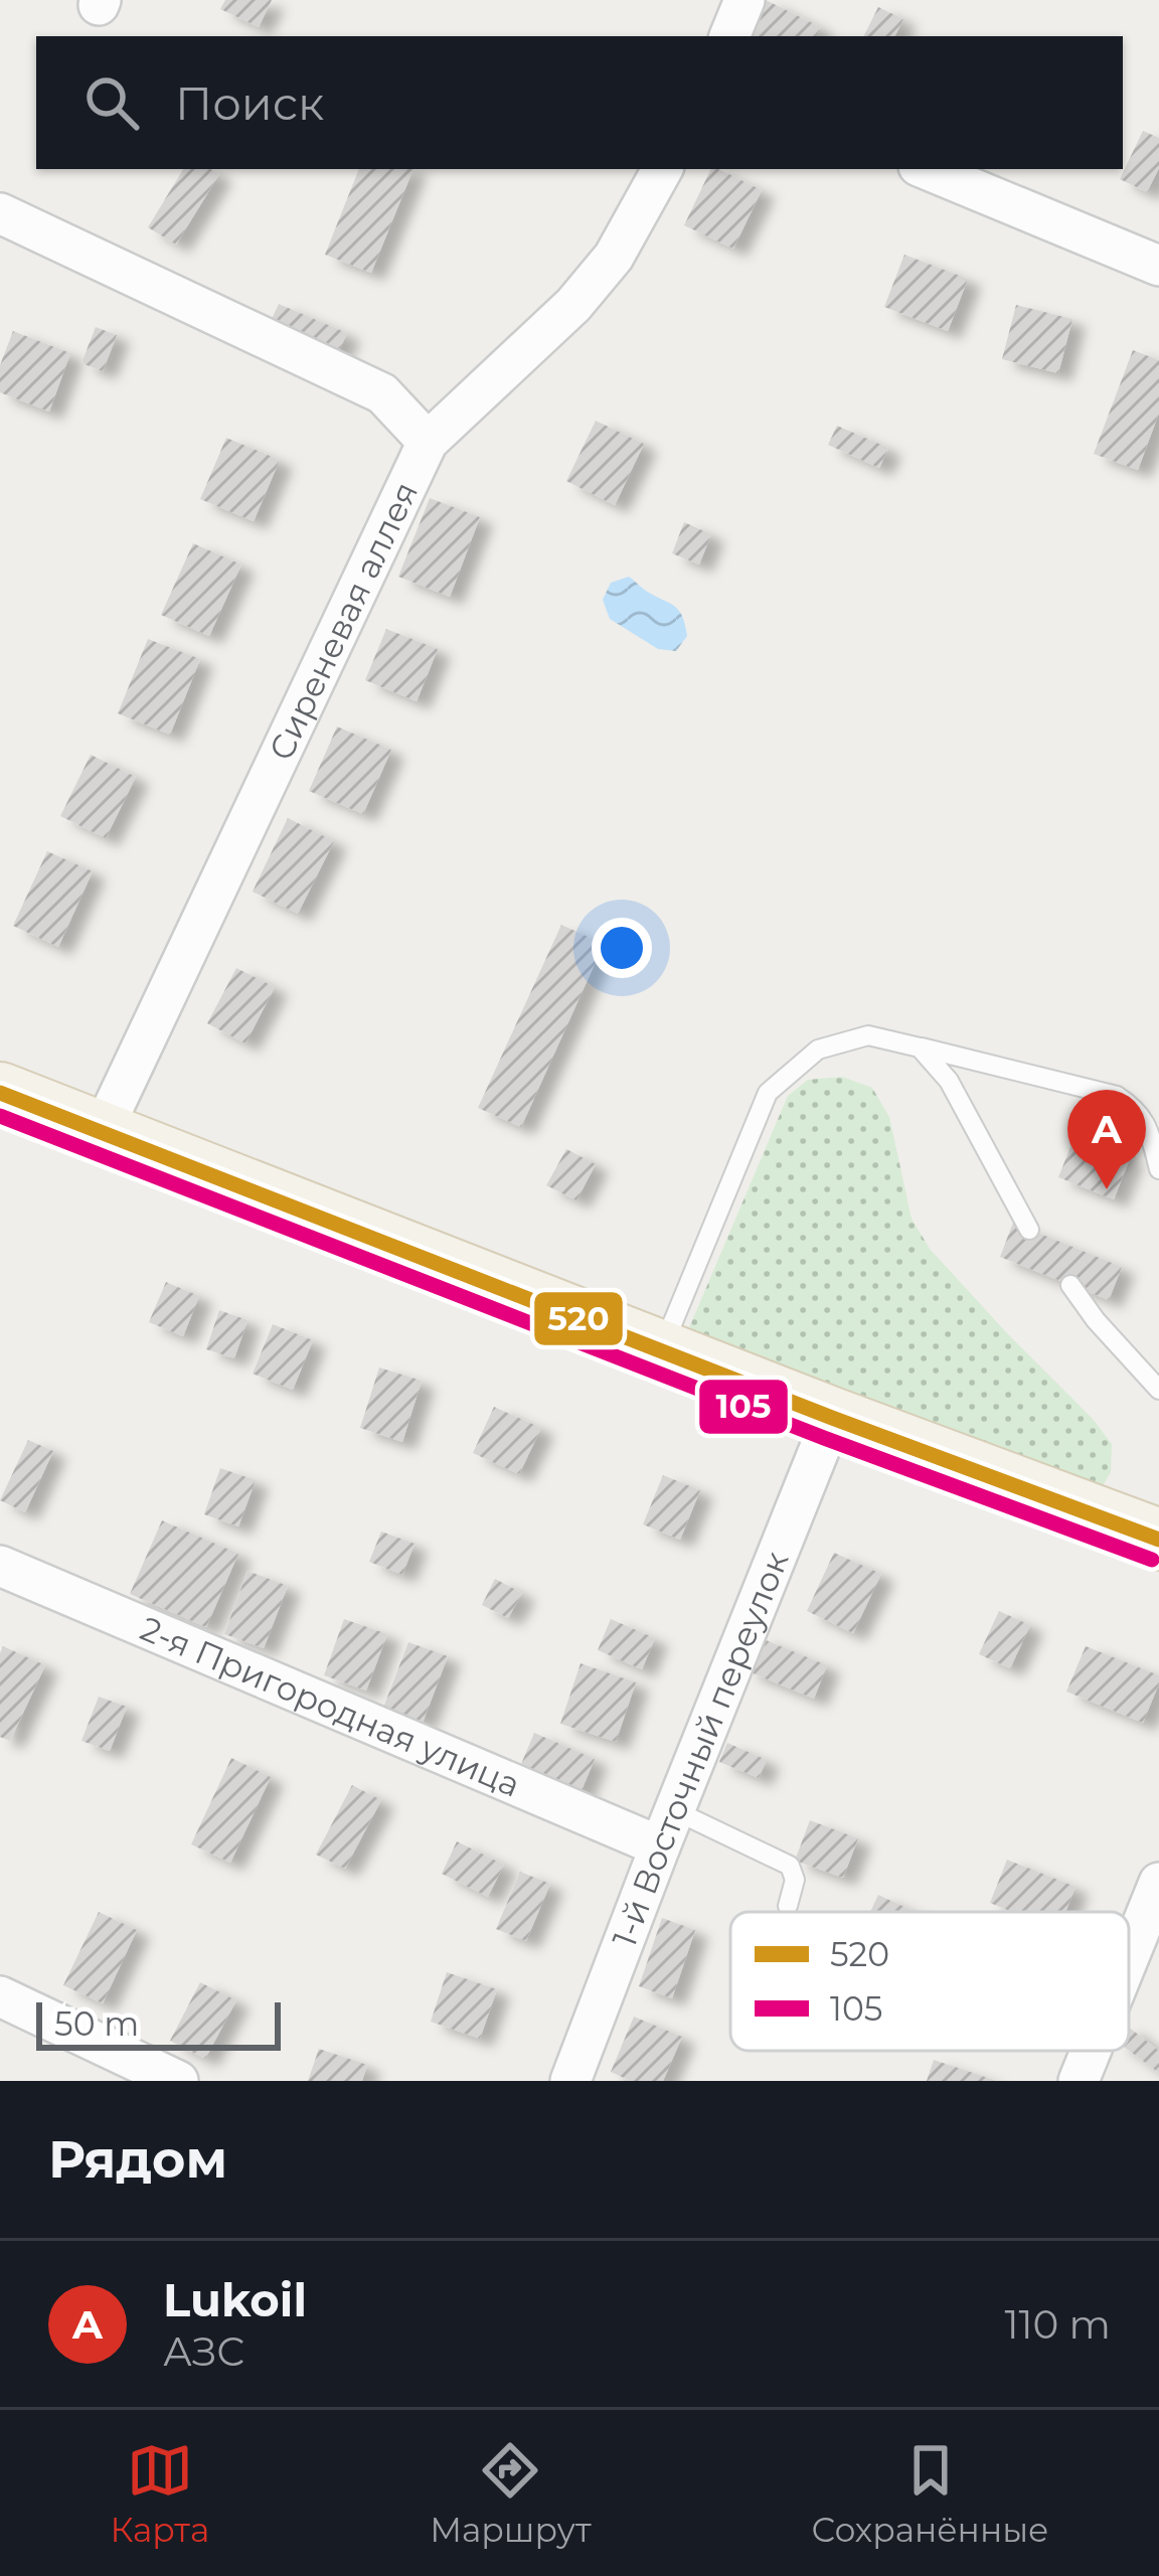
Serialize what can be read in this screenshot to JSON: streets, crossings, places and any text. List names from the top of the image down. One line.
{"streets":{"street":["Сиреневая аллея","2-я Пригородная улица","1-й Восточный переулок"]},"crossings":[["2-я Пригородная улица","1-й Восточный переулок"]],"lines":["transit line 520","transit line 105"],"legend":["520","105"],"scale_bar":"50 m","page":{"search":"Поиск","pins":"A","scale":"50 m","heading":"Рядом","list":[{"mark":"A","name":"Lukoil","note":"АЗС","value":"110 m"}],"nav":["Карта","Маршрут","Сохранённые"]}}
